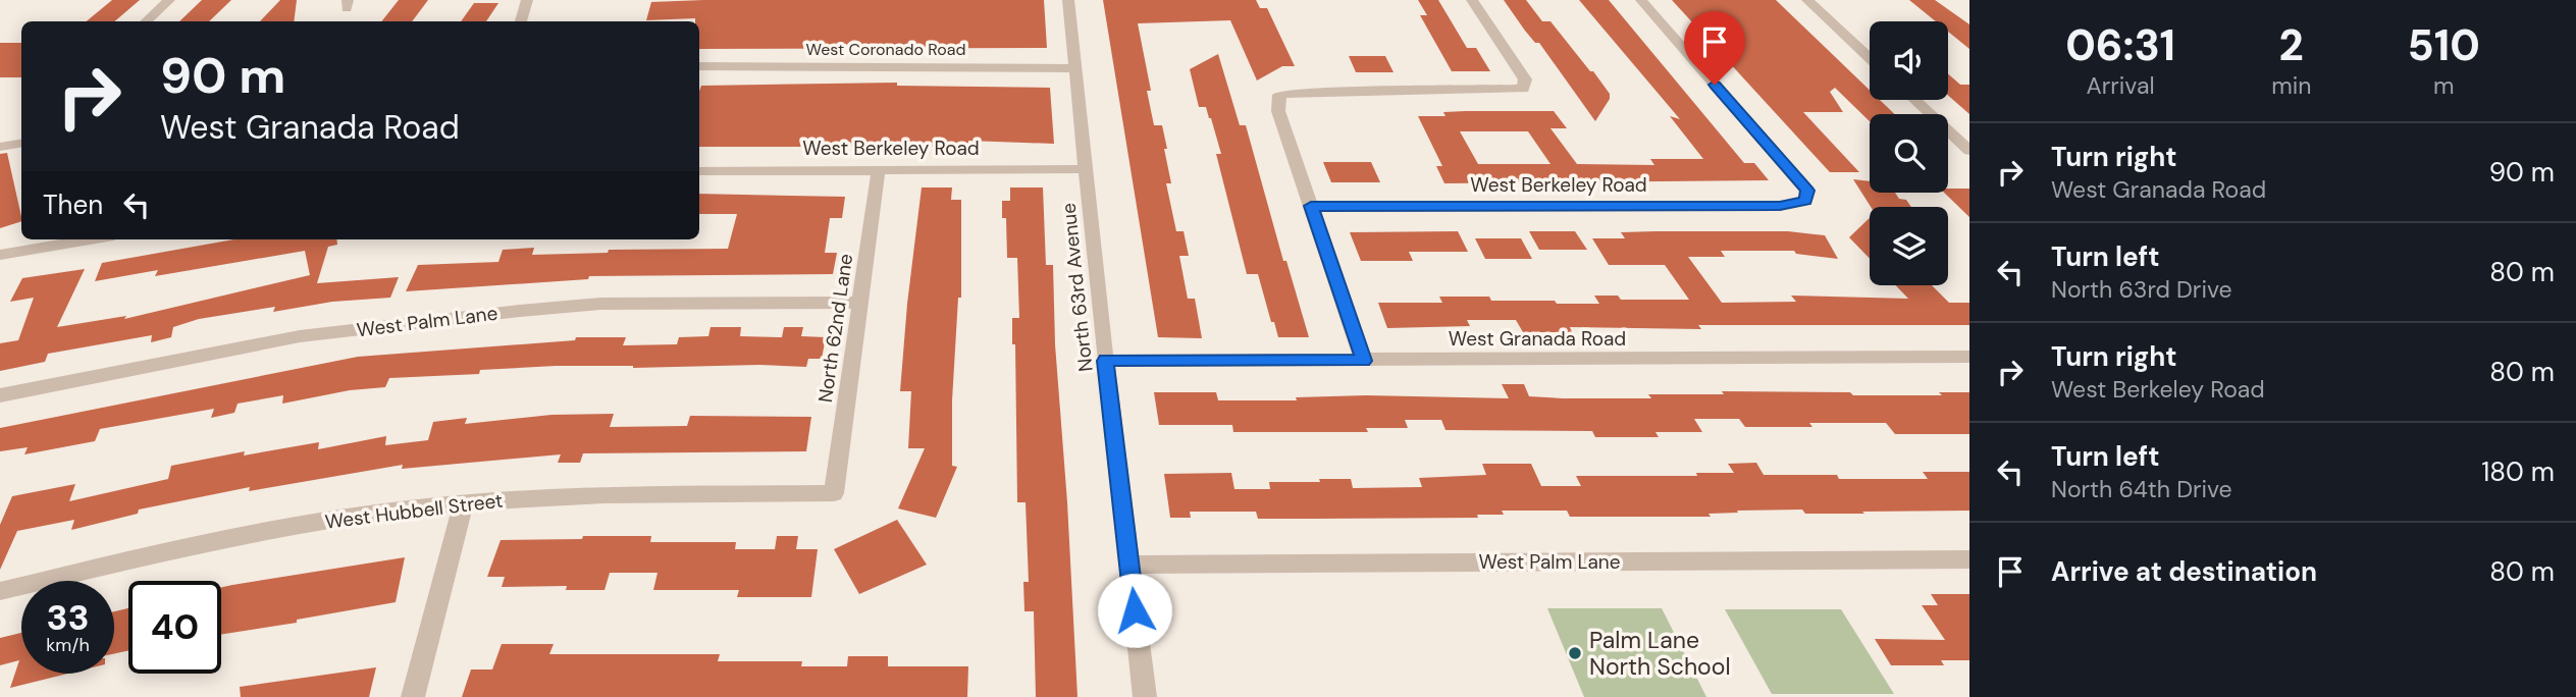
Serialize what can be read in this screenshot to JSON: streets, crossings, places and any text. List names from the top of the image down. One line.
{"streets":{"street":["West Coronado Road","West Berkeley Road","North 63rd Avenue","West Palm Lane","North 62nd Lane","West Granada Road","West Hubbell Street"]},"crossings":[["West Coronado Road","North 63rd Avenue"],["West Berkeley Road","North 63rd Avenue"],["West Berkeley Road","North 62nd Lane"],["North 63rd Avenue","West Palm Lane"],["North 63rd Avenue","West Granada Road"],["West Palm Lane","North 62nd Lane"],["North 62nd Lane","West Hubbell Street"]],"places":["Palm Lane North School"],"page":{"eta":["06:31","Arrival","2","min","510","m"],"turn":["90 m","West Granada Road"],"list":[{"name":"Turn right","note":"West Granada Road","value":"90 m"},{"name":"Turn left","note":"North 63rd Drive","value":"80 m"},{"name":"Turn right","note":"West Berkeley Road","value":"80 m"},{"name":"Turn left","note":"North 64th Drive","value":"180 m"},{"name":"Arrive at destination","value":"80 m"}],"then":"Then","speed":"33 km/h","limit":"40"}}
